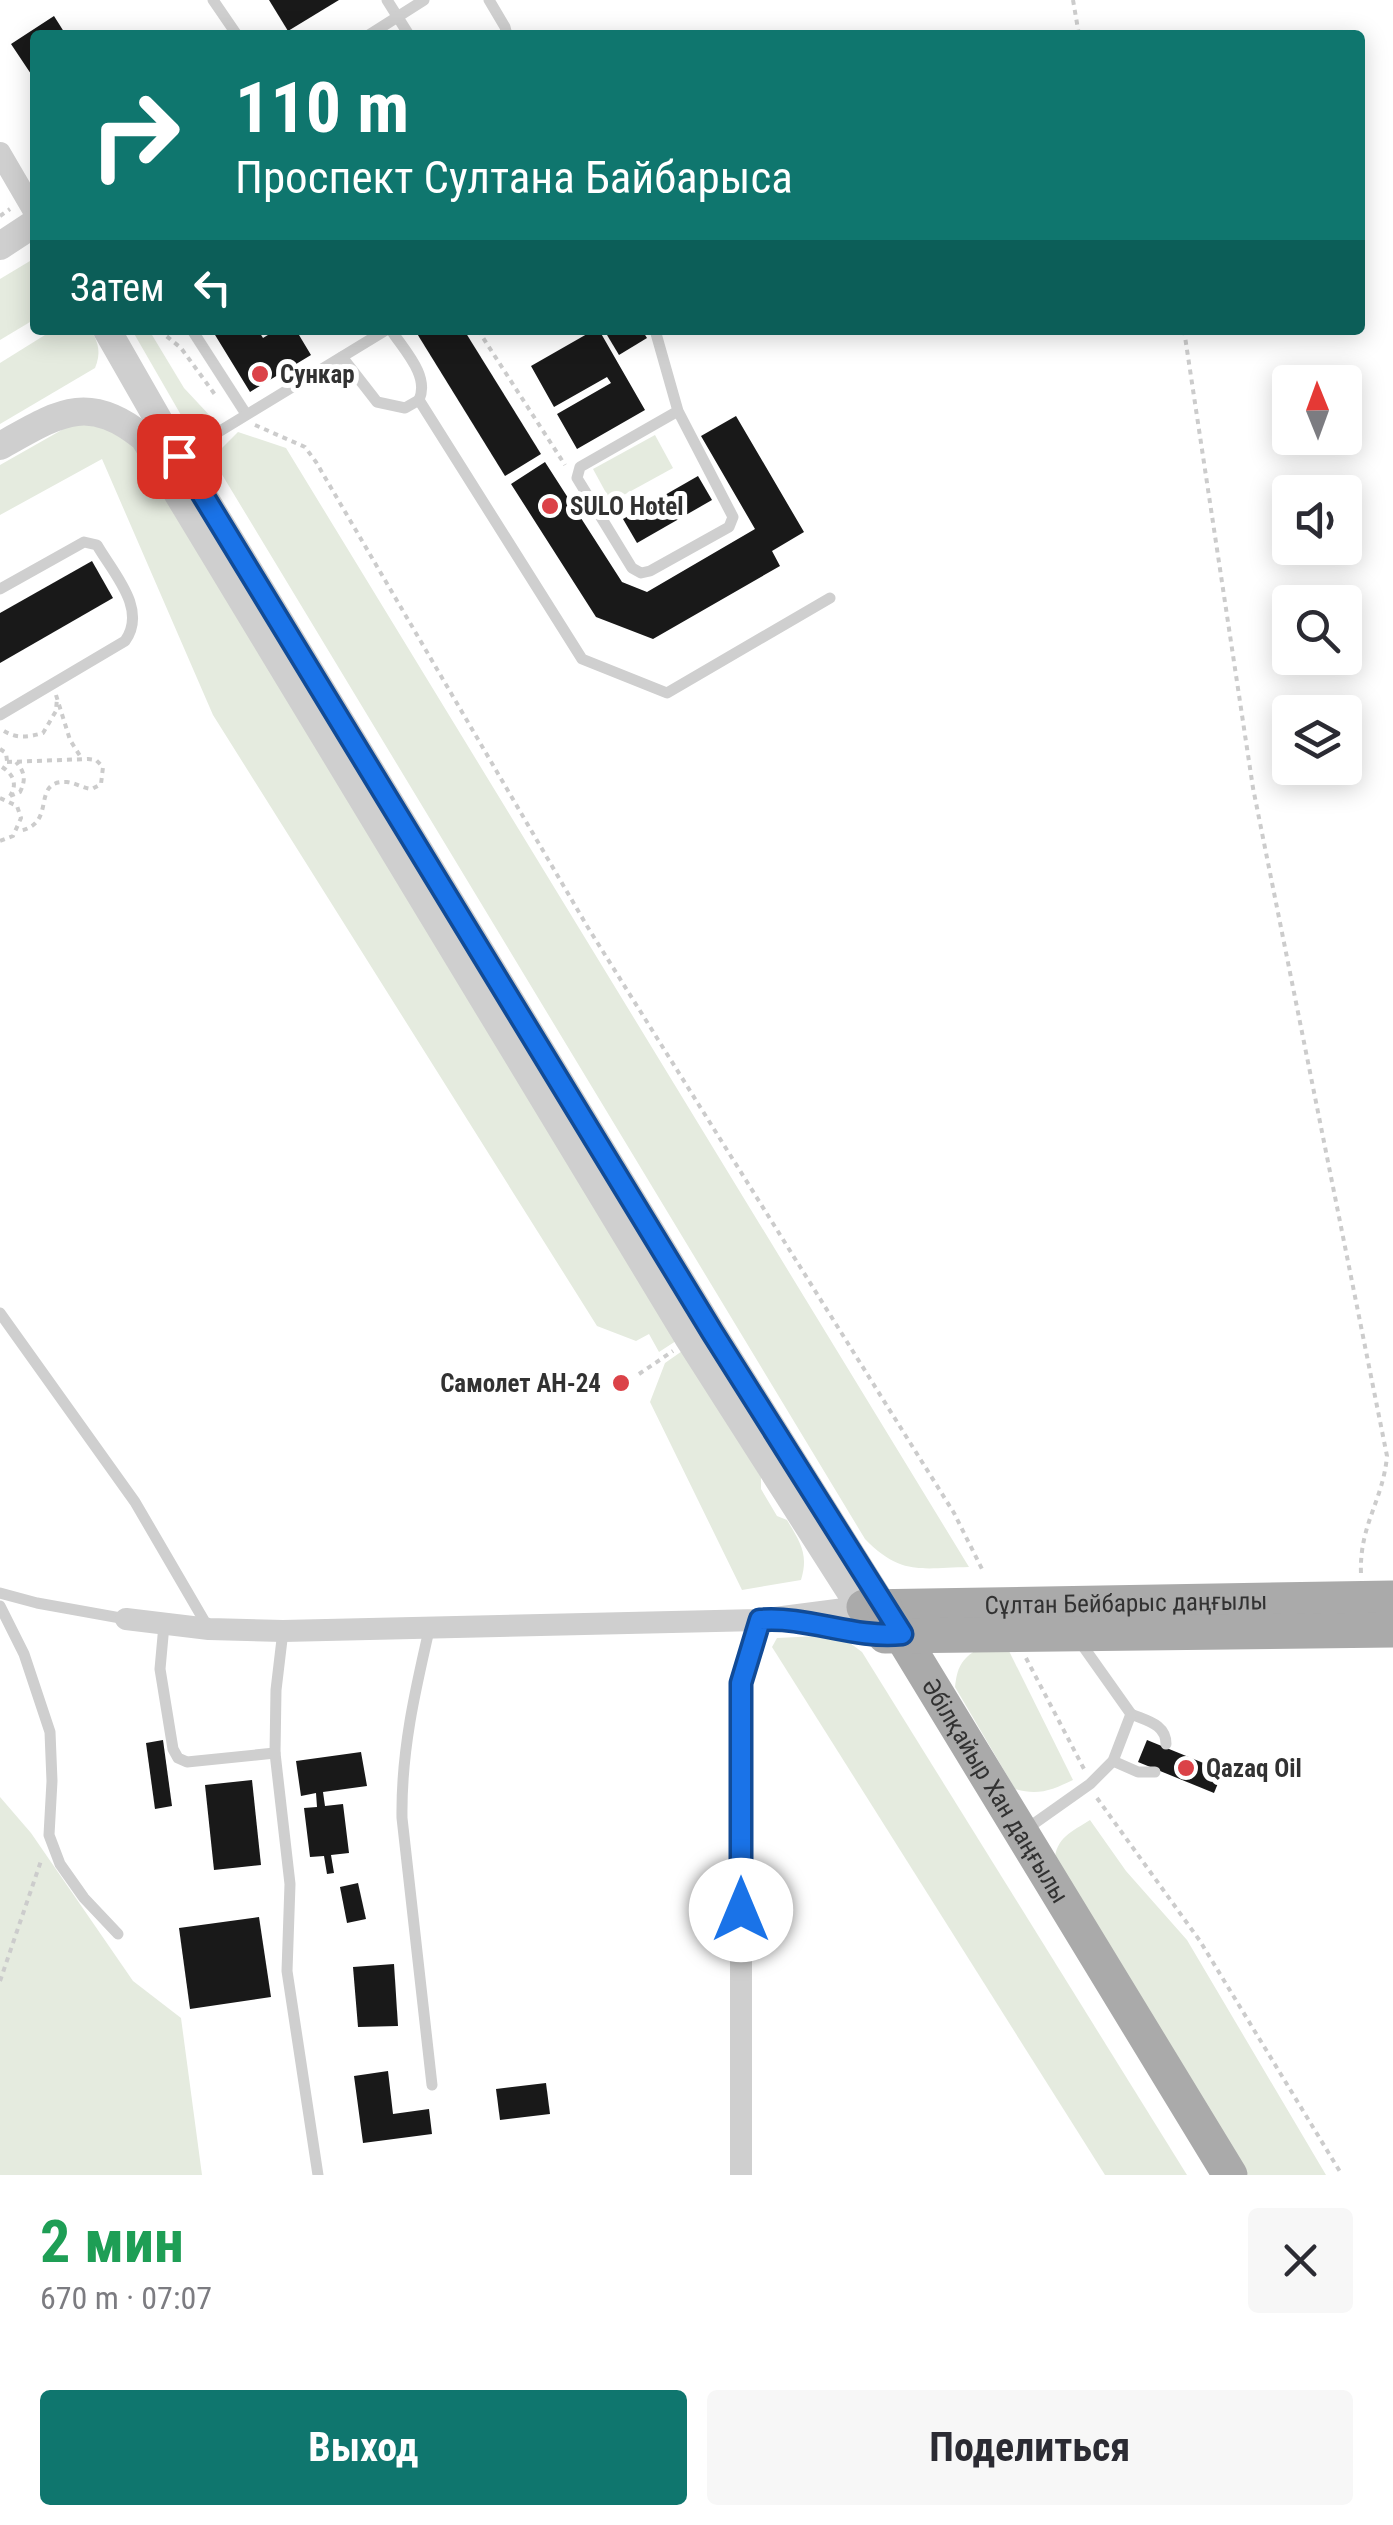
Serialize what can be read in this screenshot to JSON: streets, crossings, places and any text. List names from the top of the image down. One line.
{"streets":{"main road":["Сұлтан Бейбарыс даңғылы","Әбілқайыр Хан даңғылы"]},"crossings":[["Сұлтан Бейбарыс даңғылы","Әбілқайыр Хан даңғылы"]],"places":["Сункар","SULO Hotel","Самолет АН-24","Qazaq Oil"],"north":"top","page":{"turn":["110 m","Проспект Султана Байбарыса"],"then":"Затем","heading":["2 мин","670 m · 07:07"],"buttons":["Выход","Поделиться"]}}
